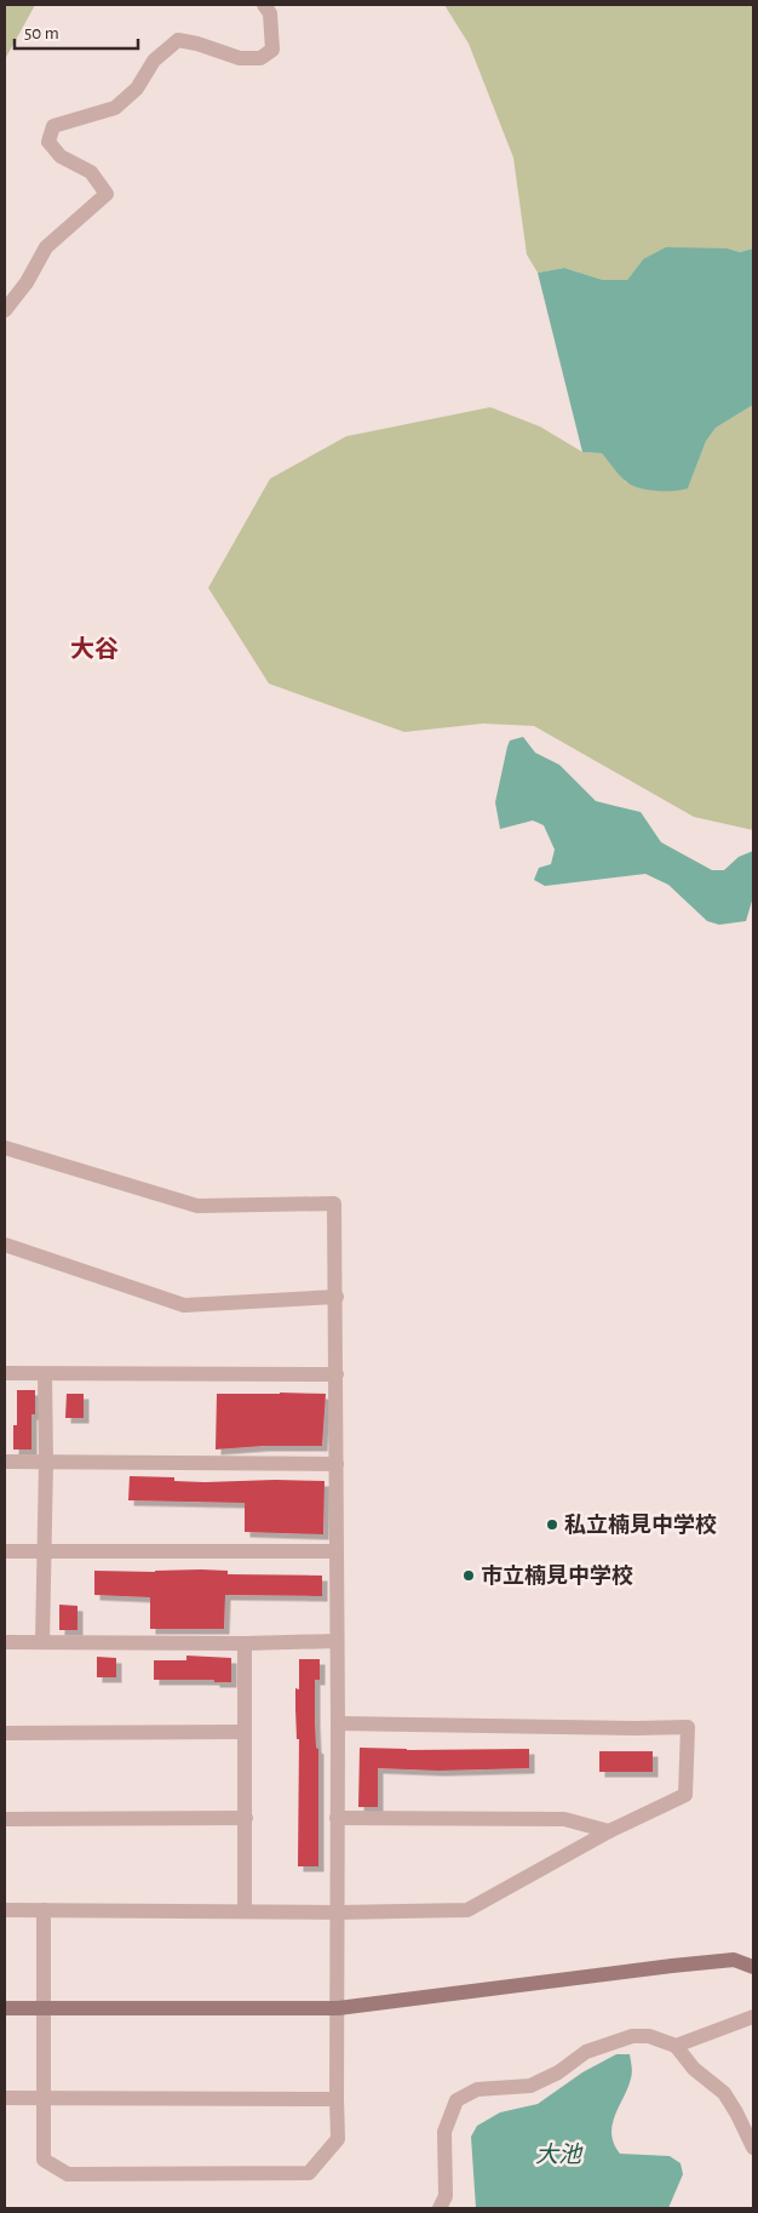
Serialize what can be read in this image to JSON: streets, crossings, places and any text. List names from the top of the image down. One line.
{"districts":["大谷"],"water":["大池"],"places":["私立楠見中学校","市立楠見中学校"],"scale_bar":"50 m"}
